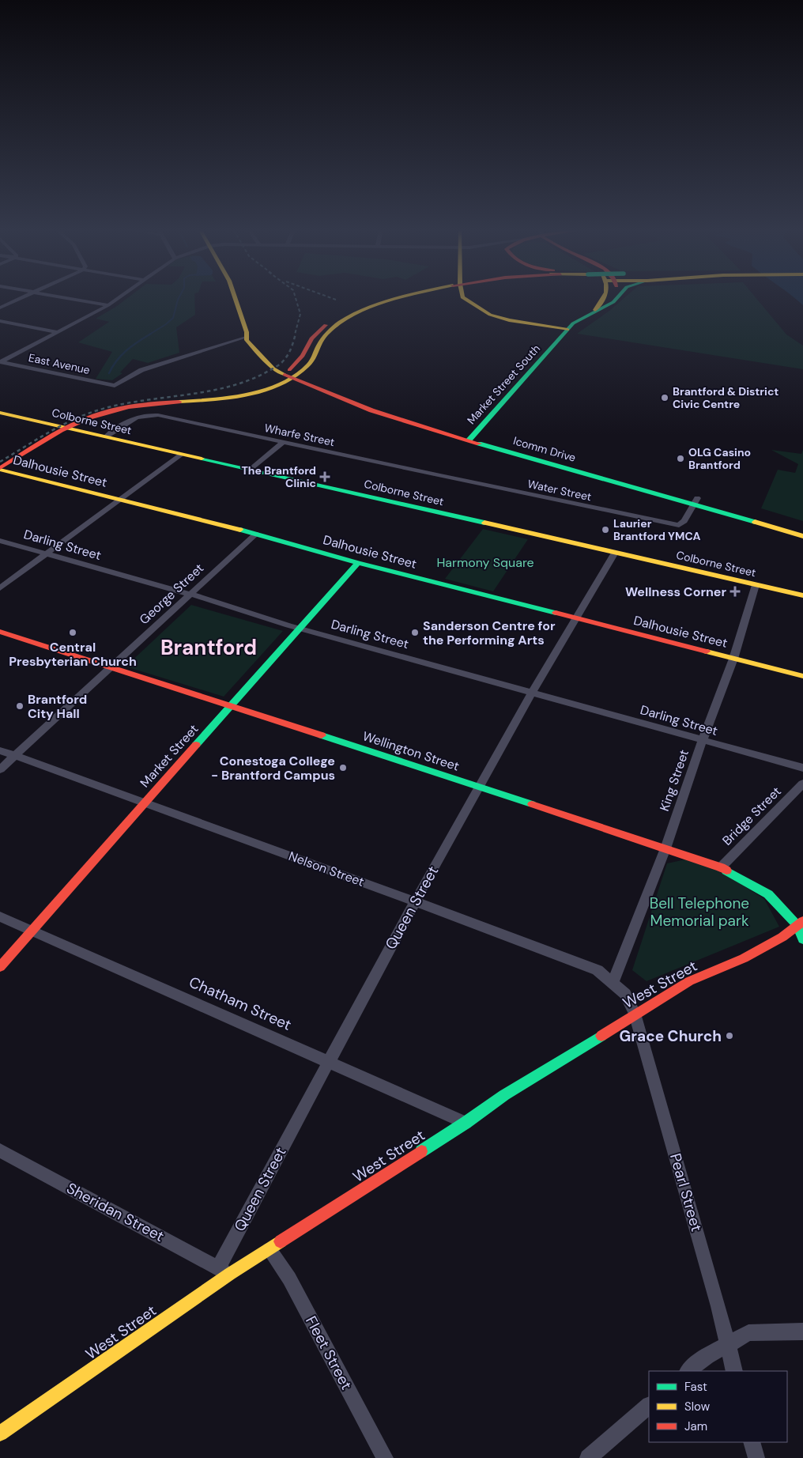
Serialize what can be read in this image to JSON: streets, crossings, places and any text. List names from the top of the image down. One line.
{"streets":{"main road":["Market Street South","Colborne Street","Icomm Drive","Dalhousie Street","Wellington Street","Market Street","West Street"],"street":["East Avenue","Wharfe Street","Water Street","Darling Street","George Street","King Street","Bridge Street","Nelson Street","Queen Street","Chatham Street","Pearl Street","Sheridan Street","Fleet Street"]},"crossings":[["East Avenue","Icomm Drive"],["Market Street South","Icomm Drive"],["Colborne Street","Wharfe Street"],["Colborne Street","King Street"],["Colborne Street","Queen Street"],["Wharfe Street","Water Street"],["Icomm Drive","Water Street"],["Dalhousie Street","George Street"],["Dalhousie Street","Market Street"],["Dalhousie Street","King Street"],["Dalhousie Street","Queen Street"],["Darling Street","George Street"],["Darling Street","Market Street"],["Darling Street","King Street"],["Darling Street","Queen Street"],["George Street","Wellington Street"],["George Street","Nelson Street"],["Wellington Street","Market Street"],["Wellington Street","King Street"],["Wellington Street","Bridge Street"],["Wellington Street","Queen Street"],["Wellington Street","West Street"],["Market Street","Nelson Street"],["Market Street","Chatham Street"],["King Street","Nelson Street"],["Nelson Street","Queen Street"],["Nelson Street","West Street"],["Nelson Street","Pearl Street"],["Queen Street","West Street"],["Queen Street","Chatham Street"],["Queen Street","Sheridan Street"],["West Street","Chatham Street"],["West Street","Pearl Street"],["West Street","Sheridan Street"],["West Street","Fleet Street"]],"districts":["Brantford"],"parks":["Harmony Square","Bell Telephone Memorial park"],"places":{"other":["Brantford & District Civic Centre","OLG Casino Brantford","Laurier Brantford YMCA","Central Presbyterian Church","Sanderson Centre for the Performing Arts","Brantford City Hall","Conestoga College - Brantford Campus","Grace Church"],"health":["The Brantford Clinic","Wellness Corner"]},"legend":["Fast","Slow","Jam"]}
